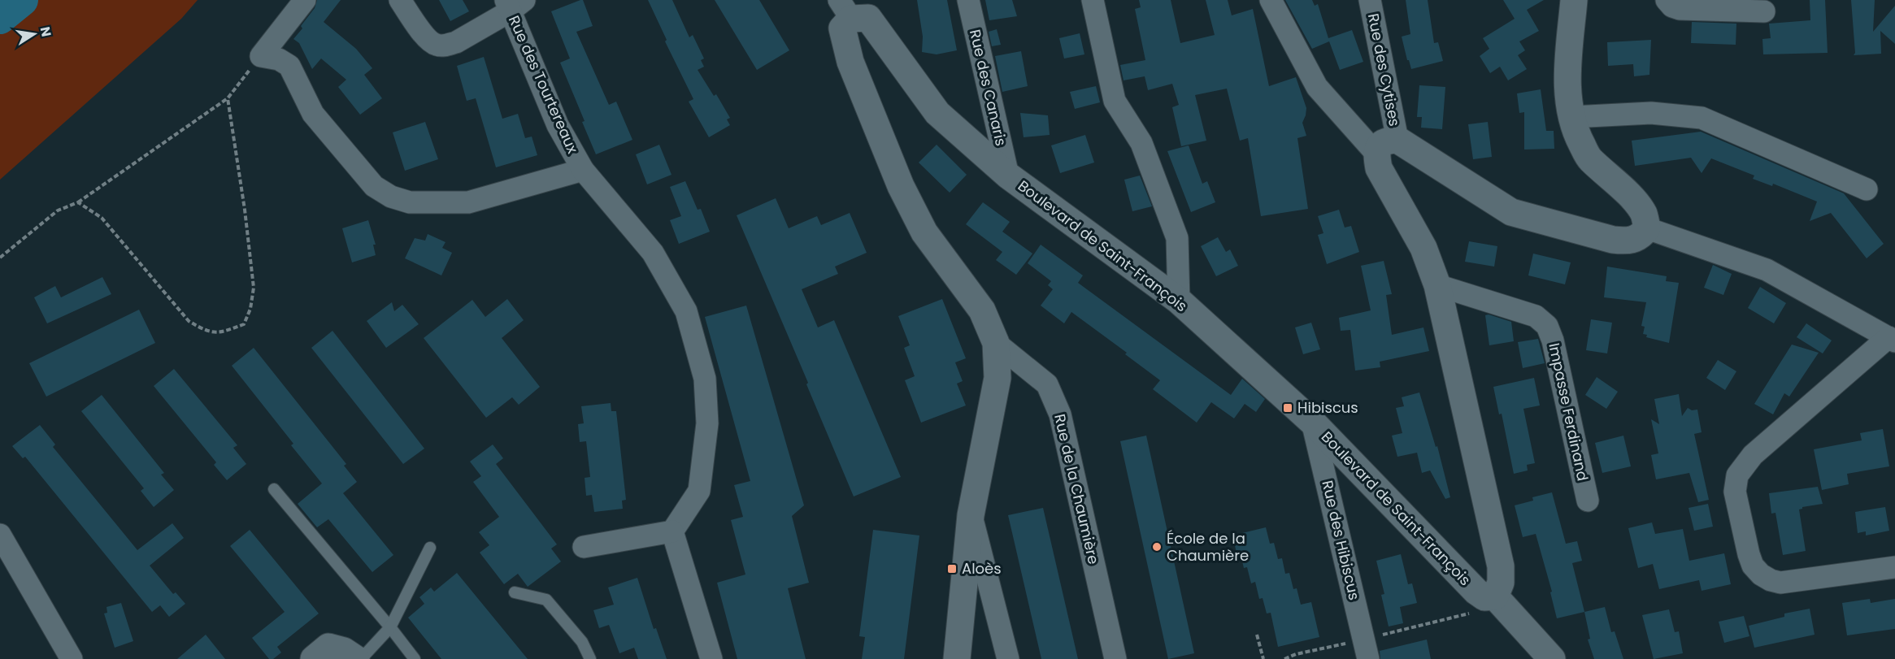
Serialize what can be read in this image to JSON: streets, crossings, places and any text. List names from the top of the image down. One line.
{"streets":{"main road":["Boulevard de Saint-François"],"street":["Rue des Cytises","Rue des Tourtereaux","Rue des Canaris","Impasse Ferdinand","Rue de la Chaumière","Rue des Hibiscus"]},"crossings":[["Rue des Canaris","Boulevard de Saint-François"],["Boulevard de Saint-François","Rue de la Chaumière"],["Boulevard de Saint-François","Rue des Hibiscus"]],"places":{"transit":["Hibiscus","Aloès"],"other":["École de la Chaumière"]},"north":"right"}
